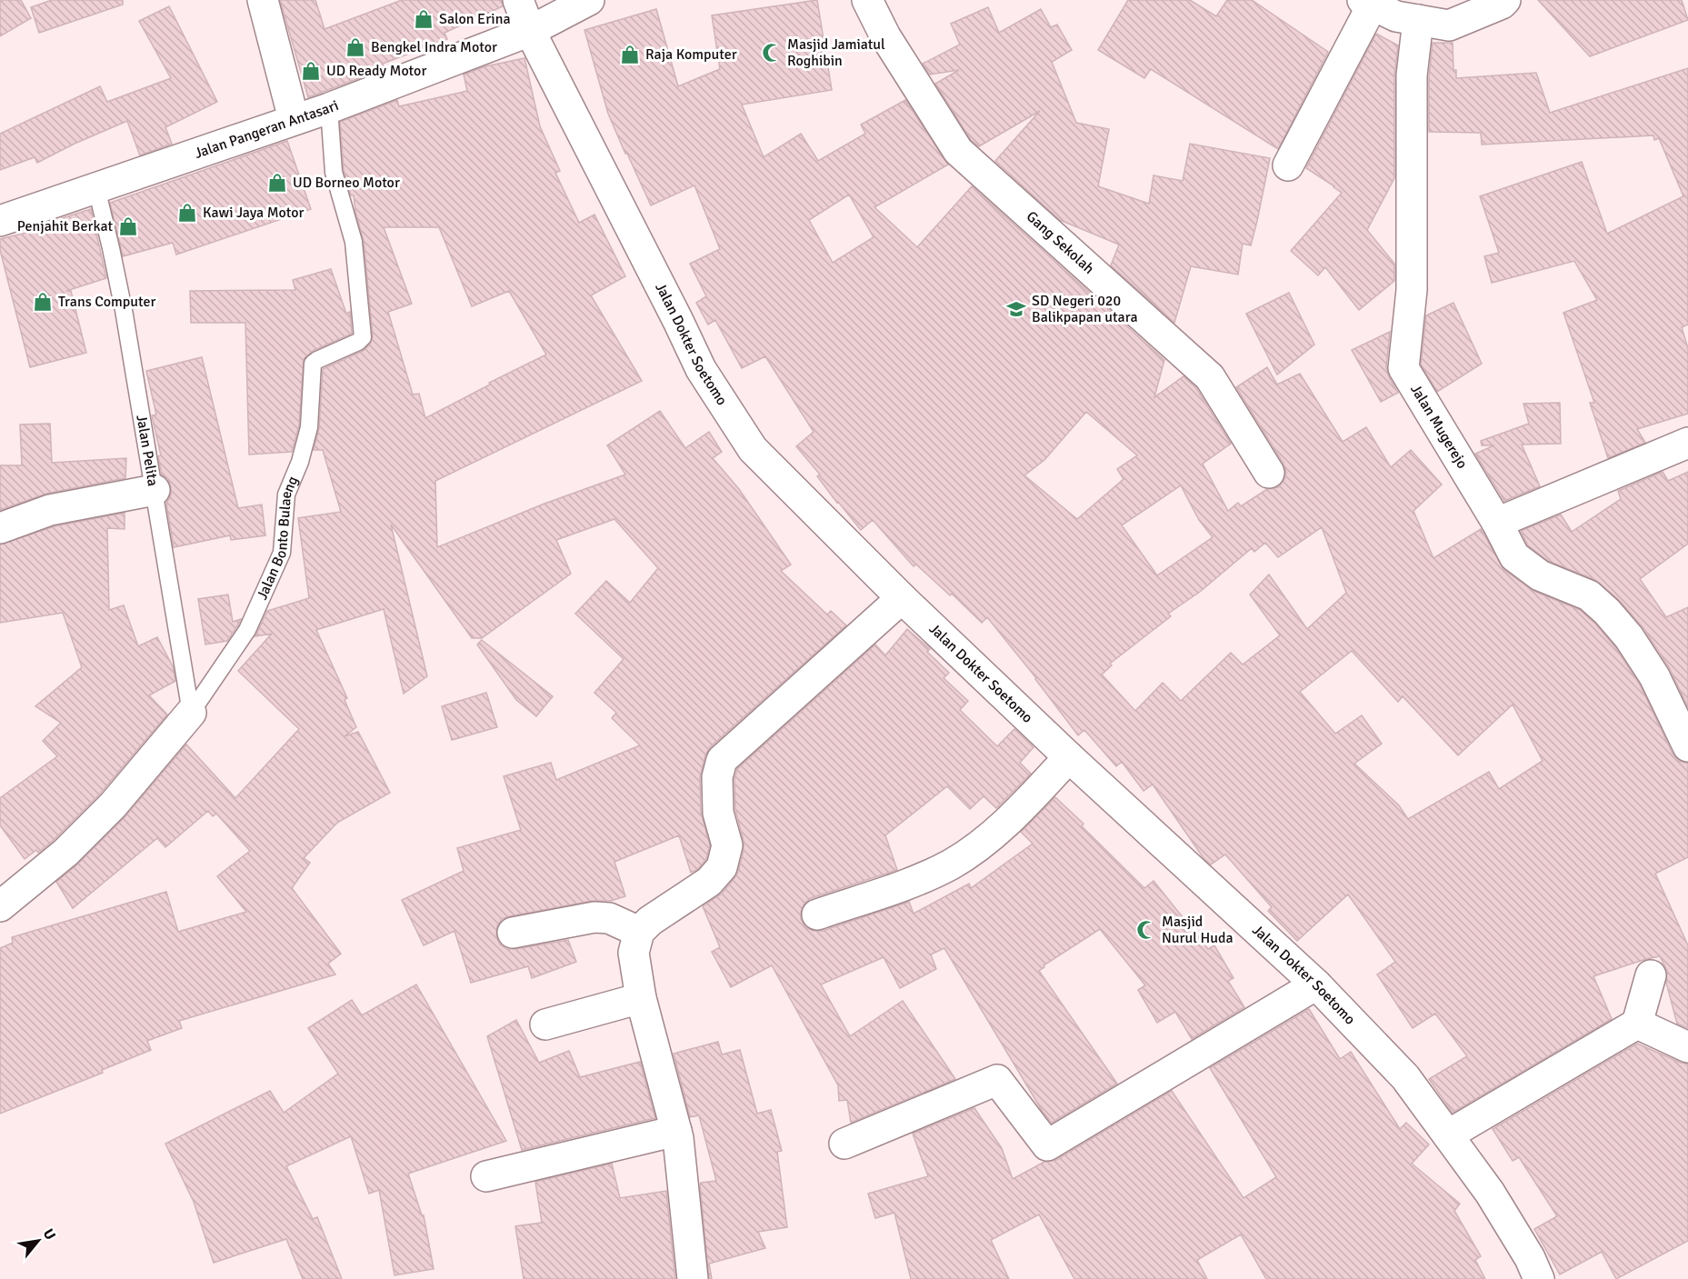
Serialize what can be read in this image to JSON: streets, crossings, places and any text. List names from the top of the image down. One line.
{"streets":{"street":["Jalan Pangeran Antasari","Gang Sekolah","Jalan Dokter Soetomo","Jalan Mugerejo","Jalan Bonto Bulaeng"],"lane":["Jalan Pelita"]},"crossings":[["Jalan Pangeran Antasari","Jalan Dokter Soetomo"],["Jalan Pangeran Antasari","Jalan Pelita"],["Jalan Pangeran Antasari","Jalan Bonto Bulaeng"],["Jalan Pelita","Jalan Bonto Bulaeng"]],"places":{"shop":["Salon Erina","Bengkel Indra Motor","Raja Komputer","UD Ready Motor","UD Borneo Motor","Kawi Jaya Motor","Penjahit Berkat","Trans Computer"],"mosque":["Masjid Jamiatul Roghibin","Masjid Nurul Huda"],"school or university":["SD Negeri 020 Balikpapan utara"]},"north":"top right"}
